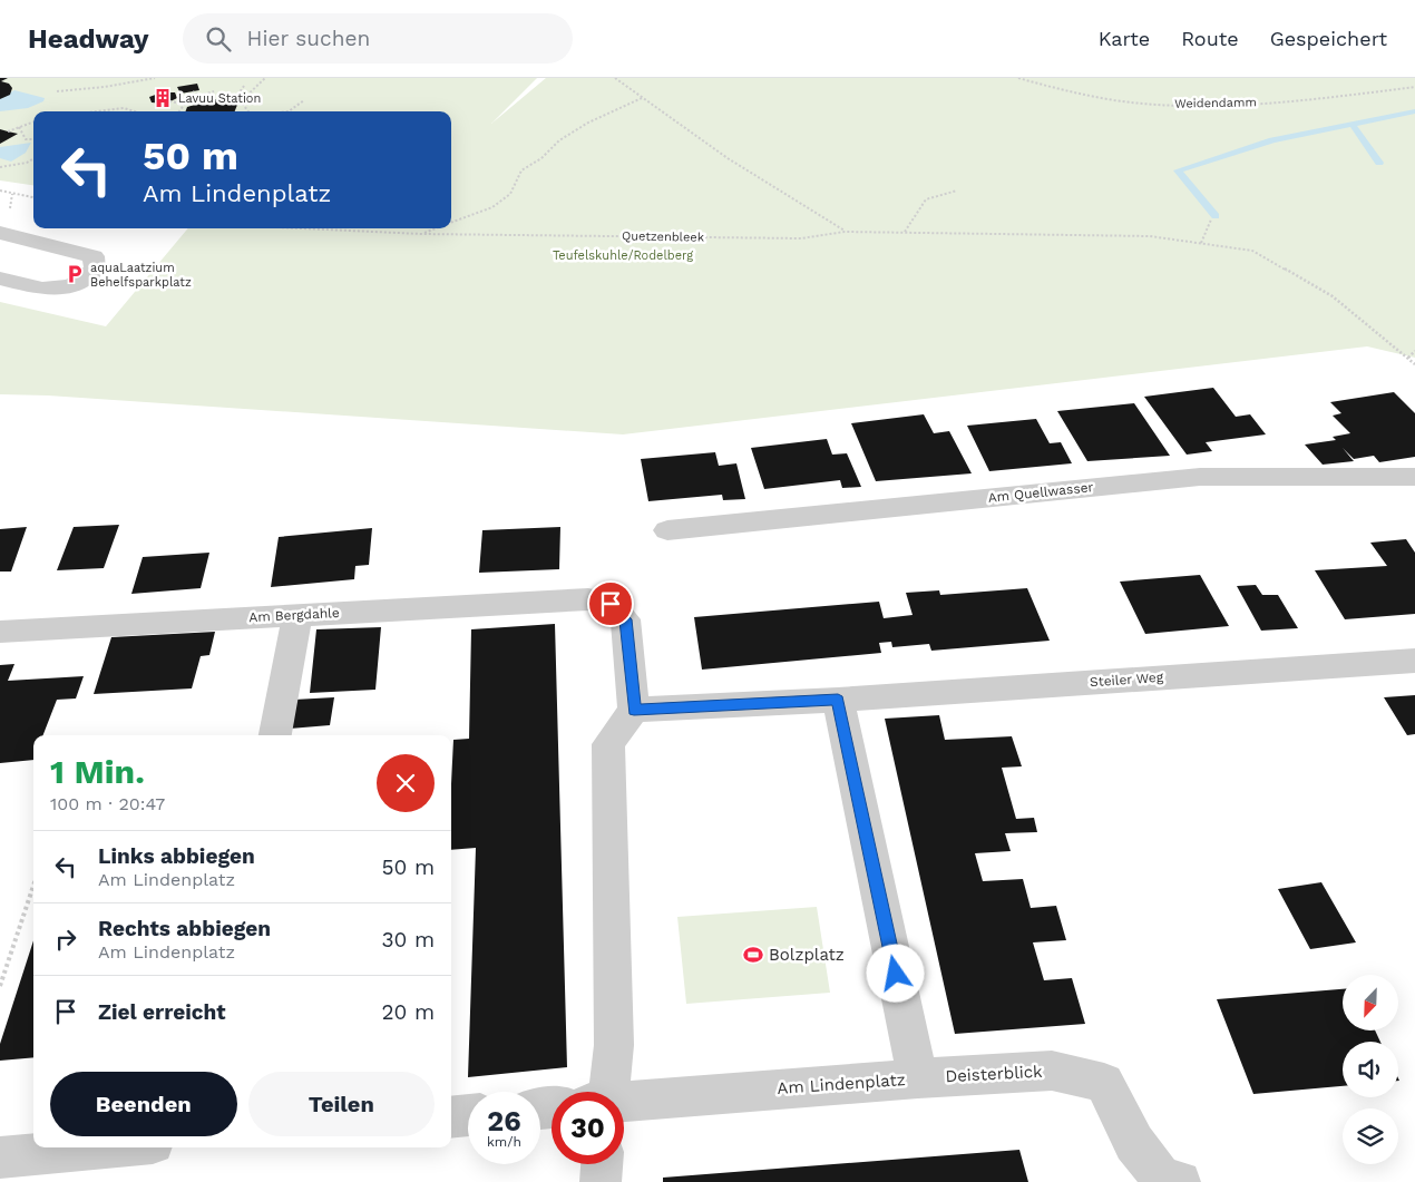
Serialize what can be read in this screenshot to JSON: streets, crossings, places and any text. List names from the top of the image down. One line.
{"streets":{"street":["Am Quellwasser","Am Bergdahle","Steiler Weg","Deisterblick","Am Lindenplatz"],"path":["Weidendamm","Quetzenbleek"]},"crossings":[["Am Bergdahle","Am Lindenplatz"],["Steiler Weg","Am Lindenplatz"],["Deisterblick","Am Lindenplatz"]],"parks":["Teufelskuhle/Rodelberg"],"places":{"building":["Lavuu Station"],"parking":["aquaLaatzium Behelfsparkplatz"],"sports":["Bolzplatz"]},"north":"bottom left","page":{"header":"Headway","search":"Hier suchen","nav":["Karte","Route","Gespeichert"],"turn":["50 m","Am Lindenplatz"],"heading":["1 Min.","100 m · 20:47"],"list":[{"name":"Links abbiegen","note":"Am Lindenplatz","value":"50 m"},{"name":"Rechts abbiegen","note":"Am Lindenplatz","value":"30 m"},{"name":"Ziel erreicht","value":"20 m"}],"buttons":["Beenden","Teilen"],"speed":"26 km/h","limit":"30"}}
